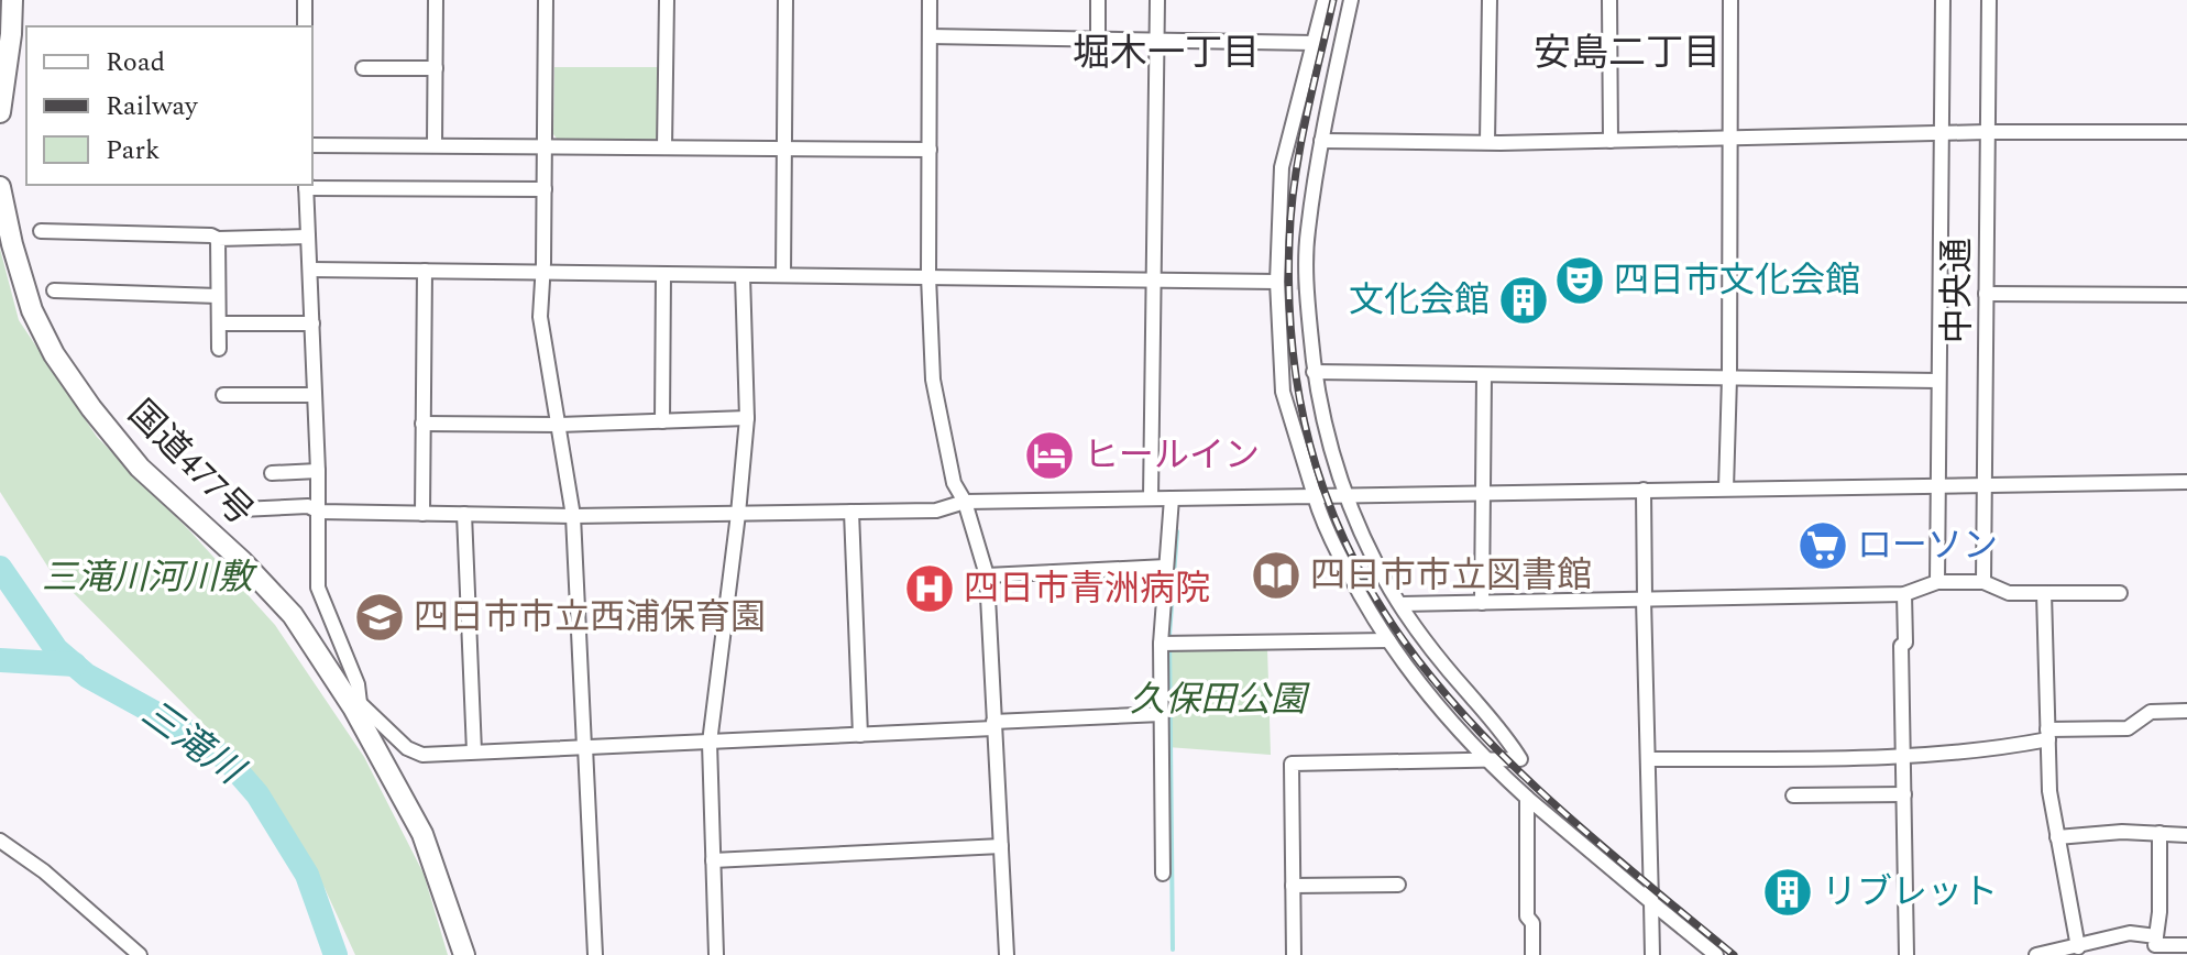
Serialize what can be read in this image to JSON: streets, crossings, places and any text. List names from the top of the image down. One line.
{"streets":{"highway":["国道477号"],"street":["中央通"]},"districts":["堀木一丁目","安島二丁目"],"water":["三滝川"],"parks":["三滝川河川敷","久保田公園"],"places":{"theatre":["四日市文化会館"],"building":["文化会館","リブレット"],"hotel":["ヒールイン"],"supermarket":["ローソン"],"library":["四日市市立図書館"],"hospital":["四日市青洲病院"],"school or university":["四日市市立西浦保育園"]},"legend":["Road","Railway","Park"]}
